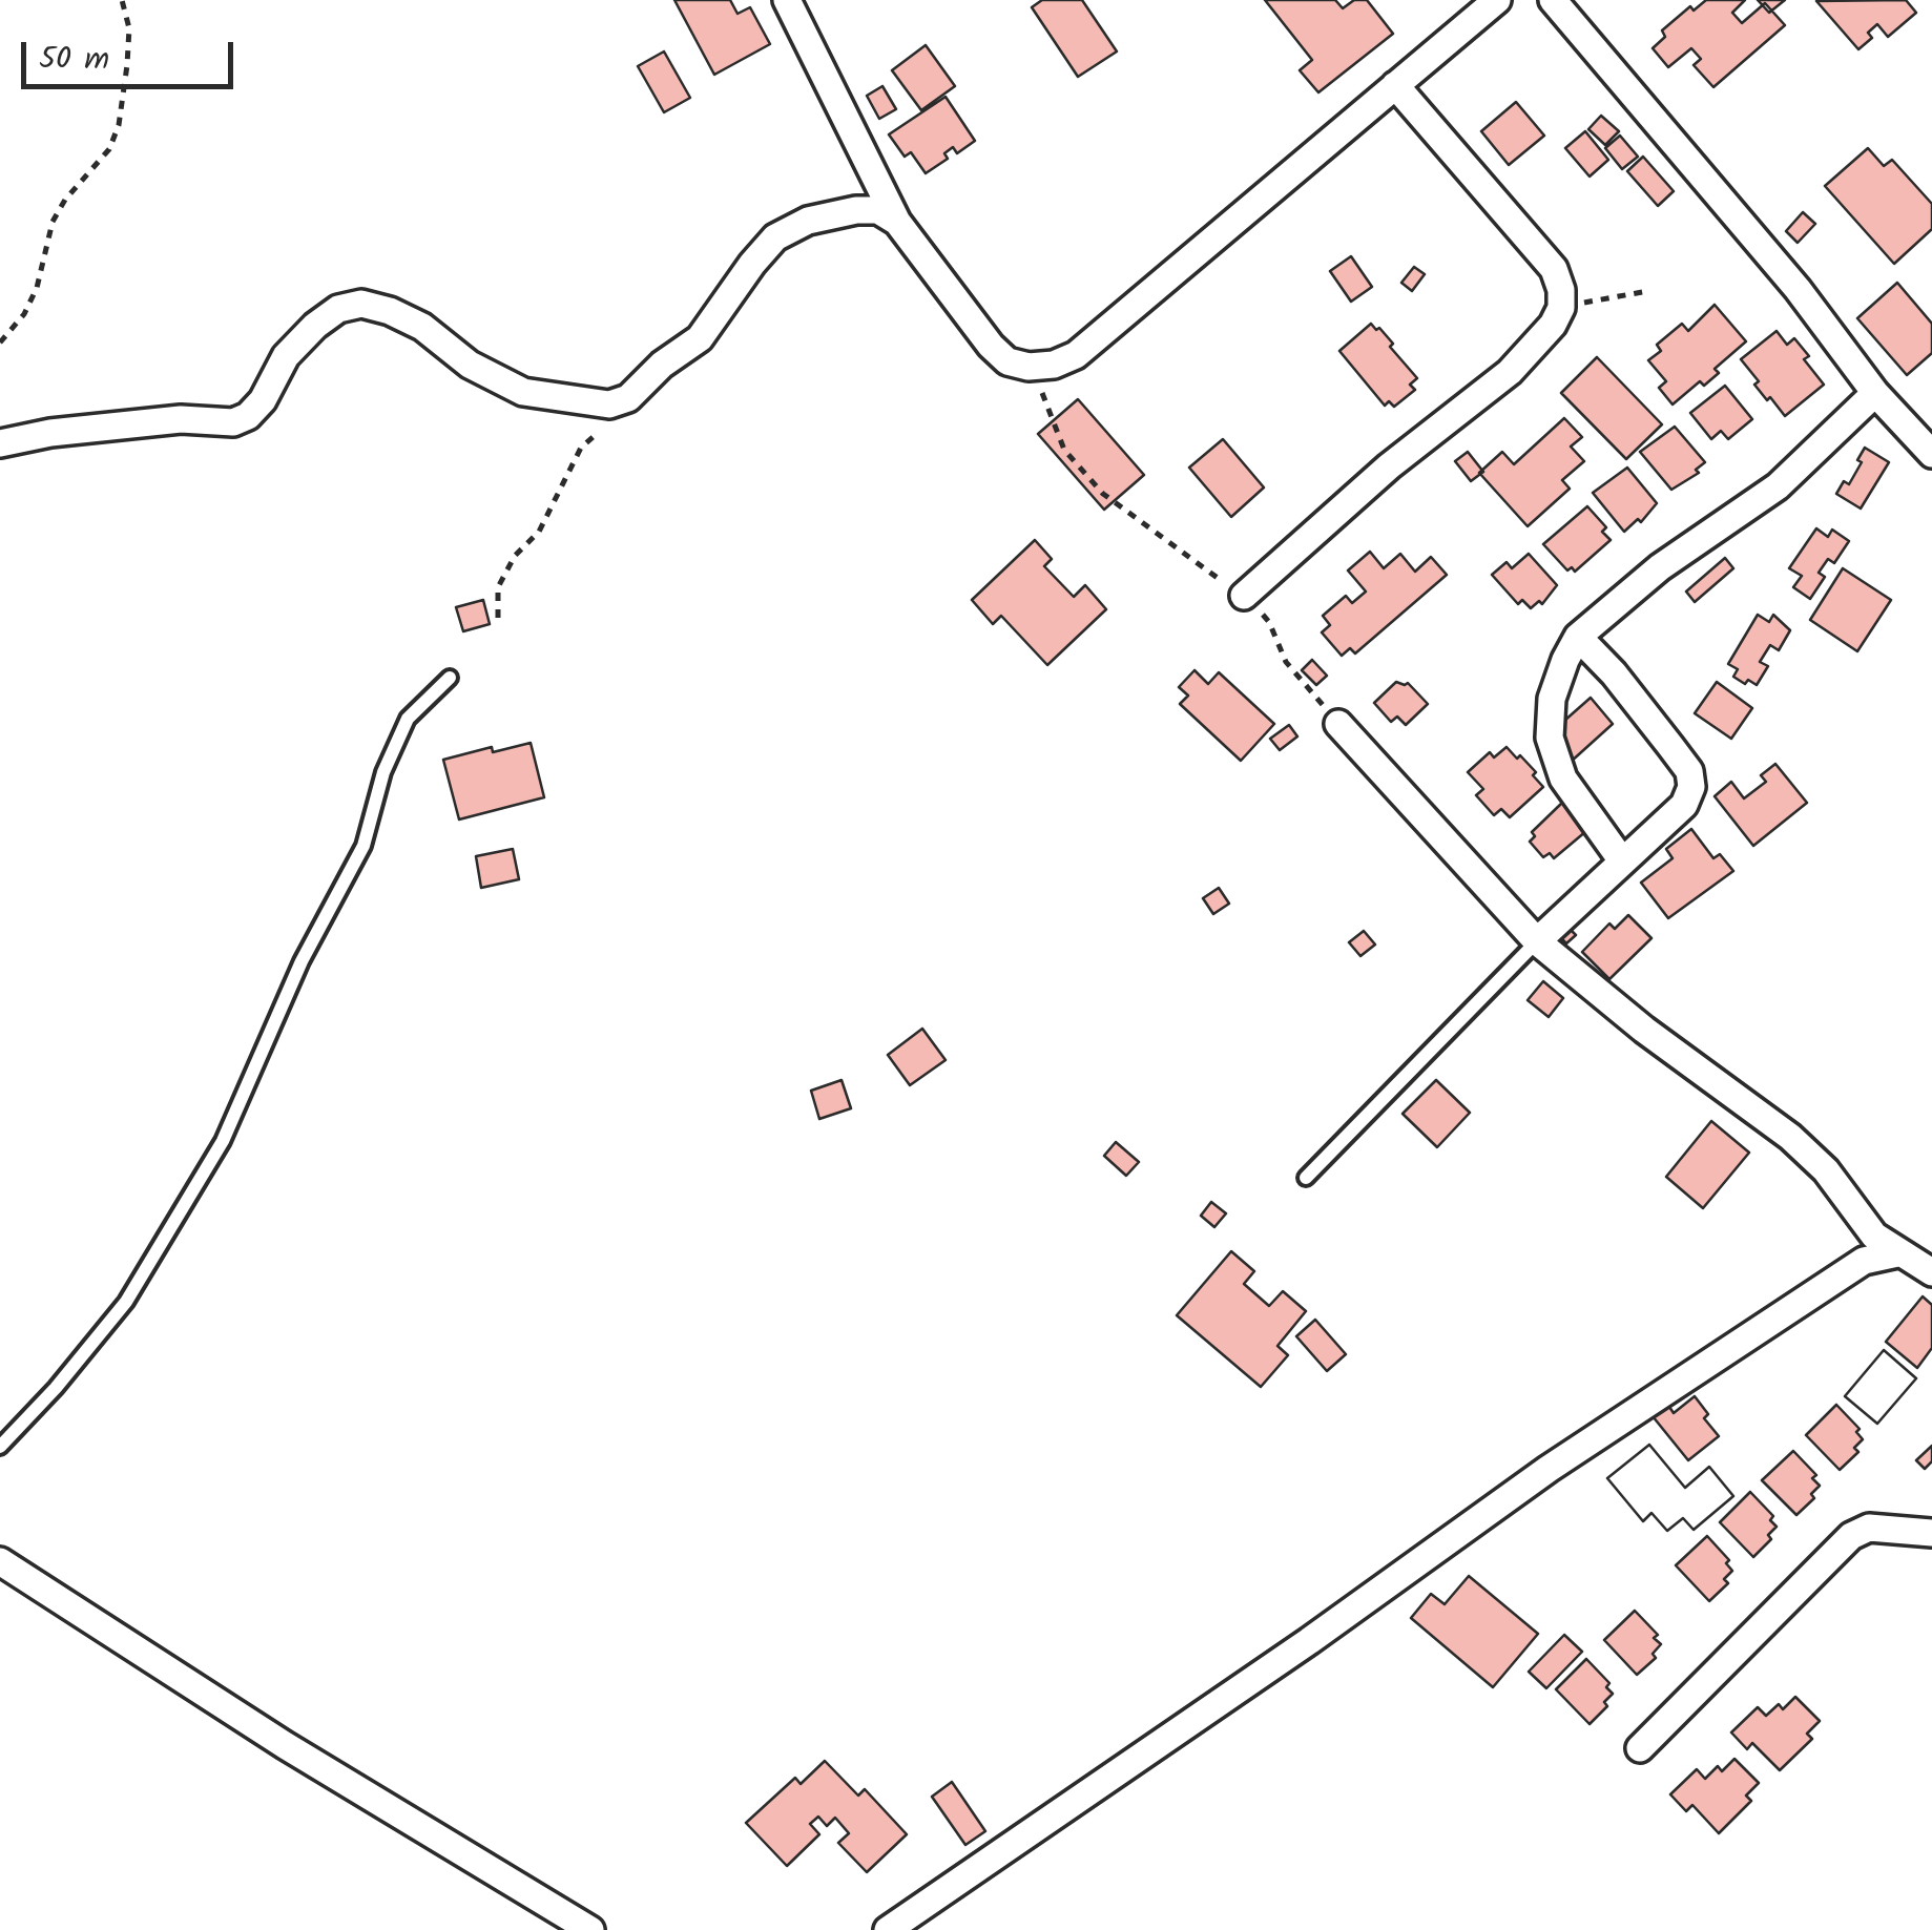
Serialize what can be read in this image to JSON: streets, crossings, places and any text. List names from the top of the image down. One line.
{"scale_bar":"50 m"}
